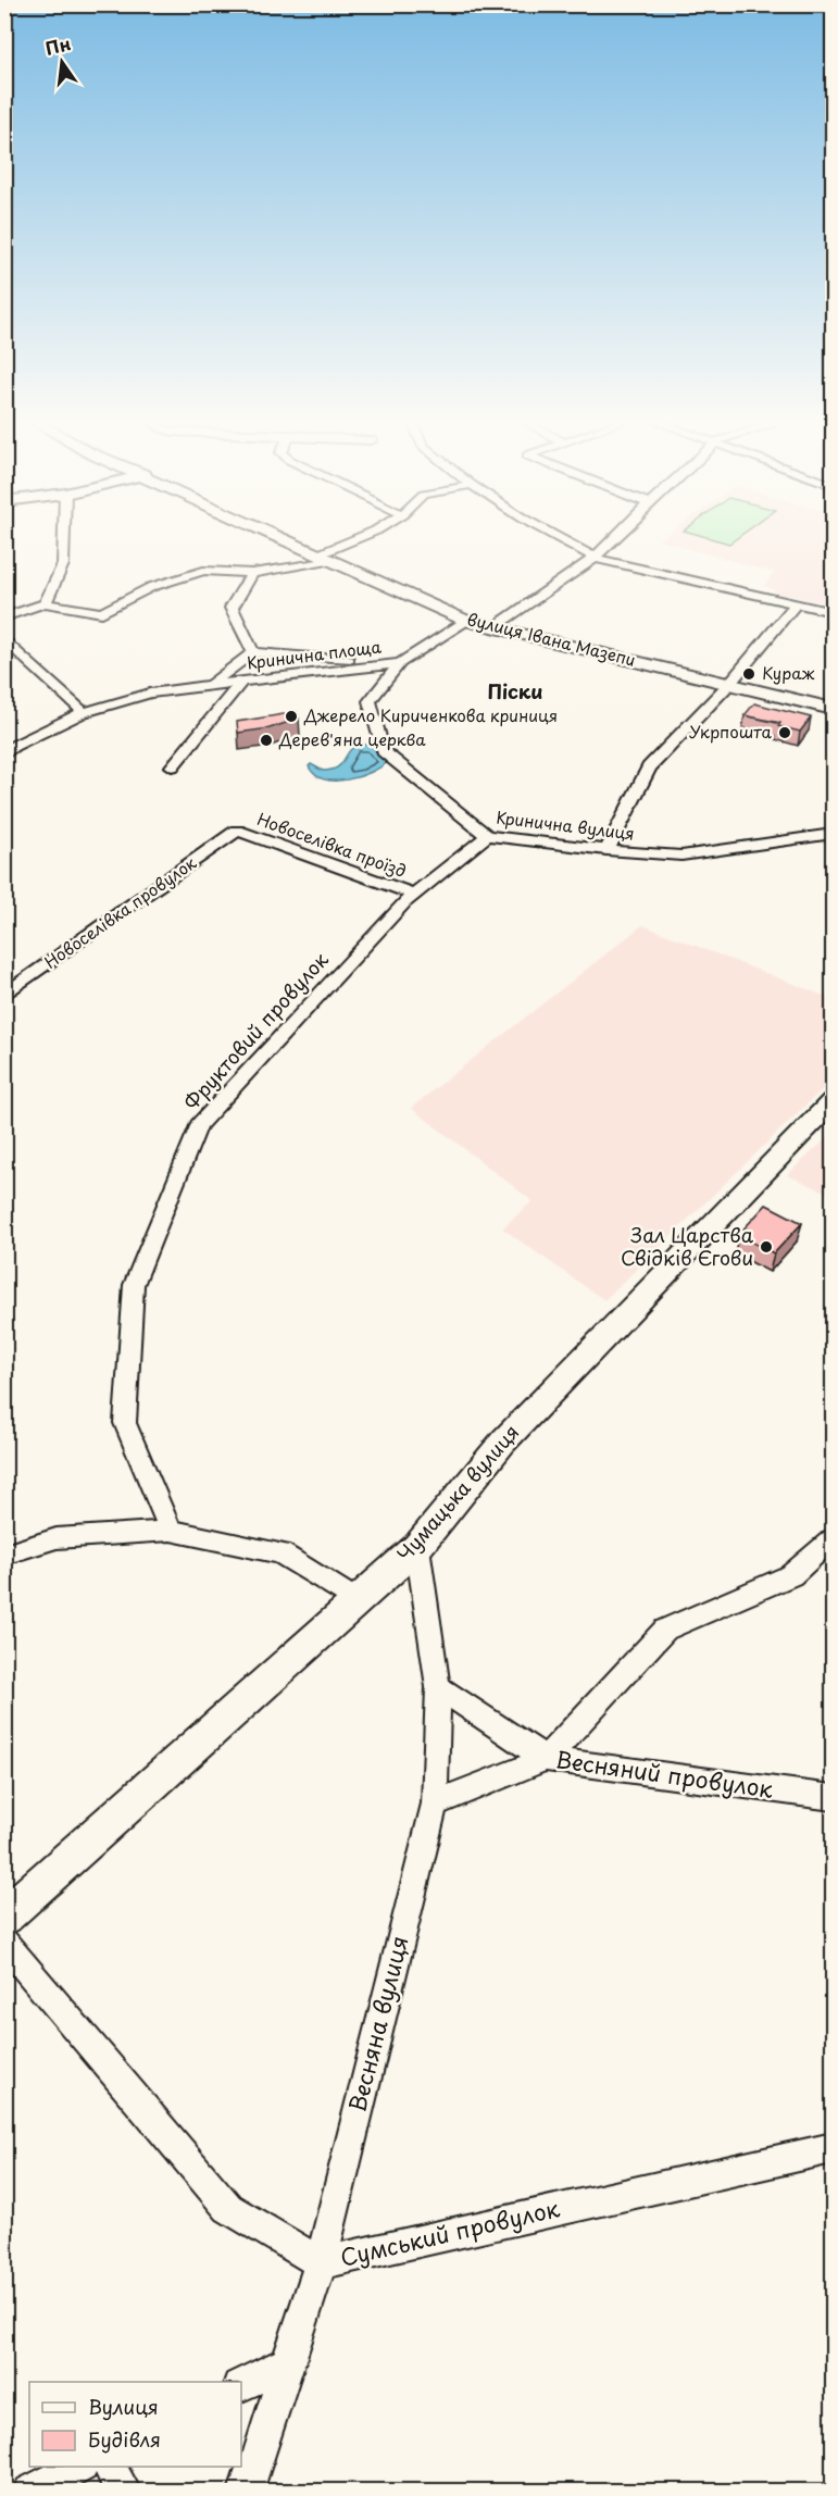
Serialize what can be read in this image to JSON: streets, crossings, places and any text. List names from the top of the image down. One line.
{"streets":{"street":["вулиця Івана Мазепи","Кринична площа","Кринична вулиця","Новоселівка проїзд","Новоселівка провулок","Фруктовий провулок","Чумацька вулиця","Весняний провулок","Весняна вулиця","Сумський провулок"]},"crossings":[["вулиця Івана Мазепи","Кринична вулиця"],["Кринична площа","Кринична вулиця"],["Кринична вулиця","Фруктовий провулок"],["Новоселівка проїзд","Новоселівка провулок"],["Новоселівка проїзд","Фруктовий провулок"],["Чумацька вулиця","Весняна вулиця"],["Весняний провулок","Весняна вулиця"],["Весняна вулиця","Сумський провулок"]],"districts":["Піски"],"places":["Кураж","Джерело Кириченкова криниця","Укрпошта","Дерев'яна церква","Зал Царства Свідків Єгови"],"legend":["Вулиця","Будівля"],"north":"top"}
